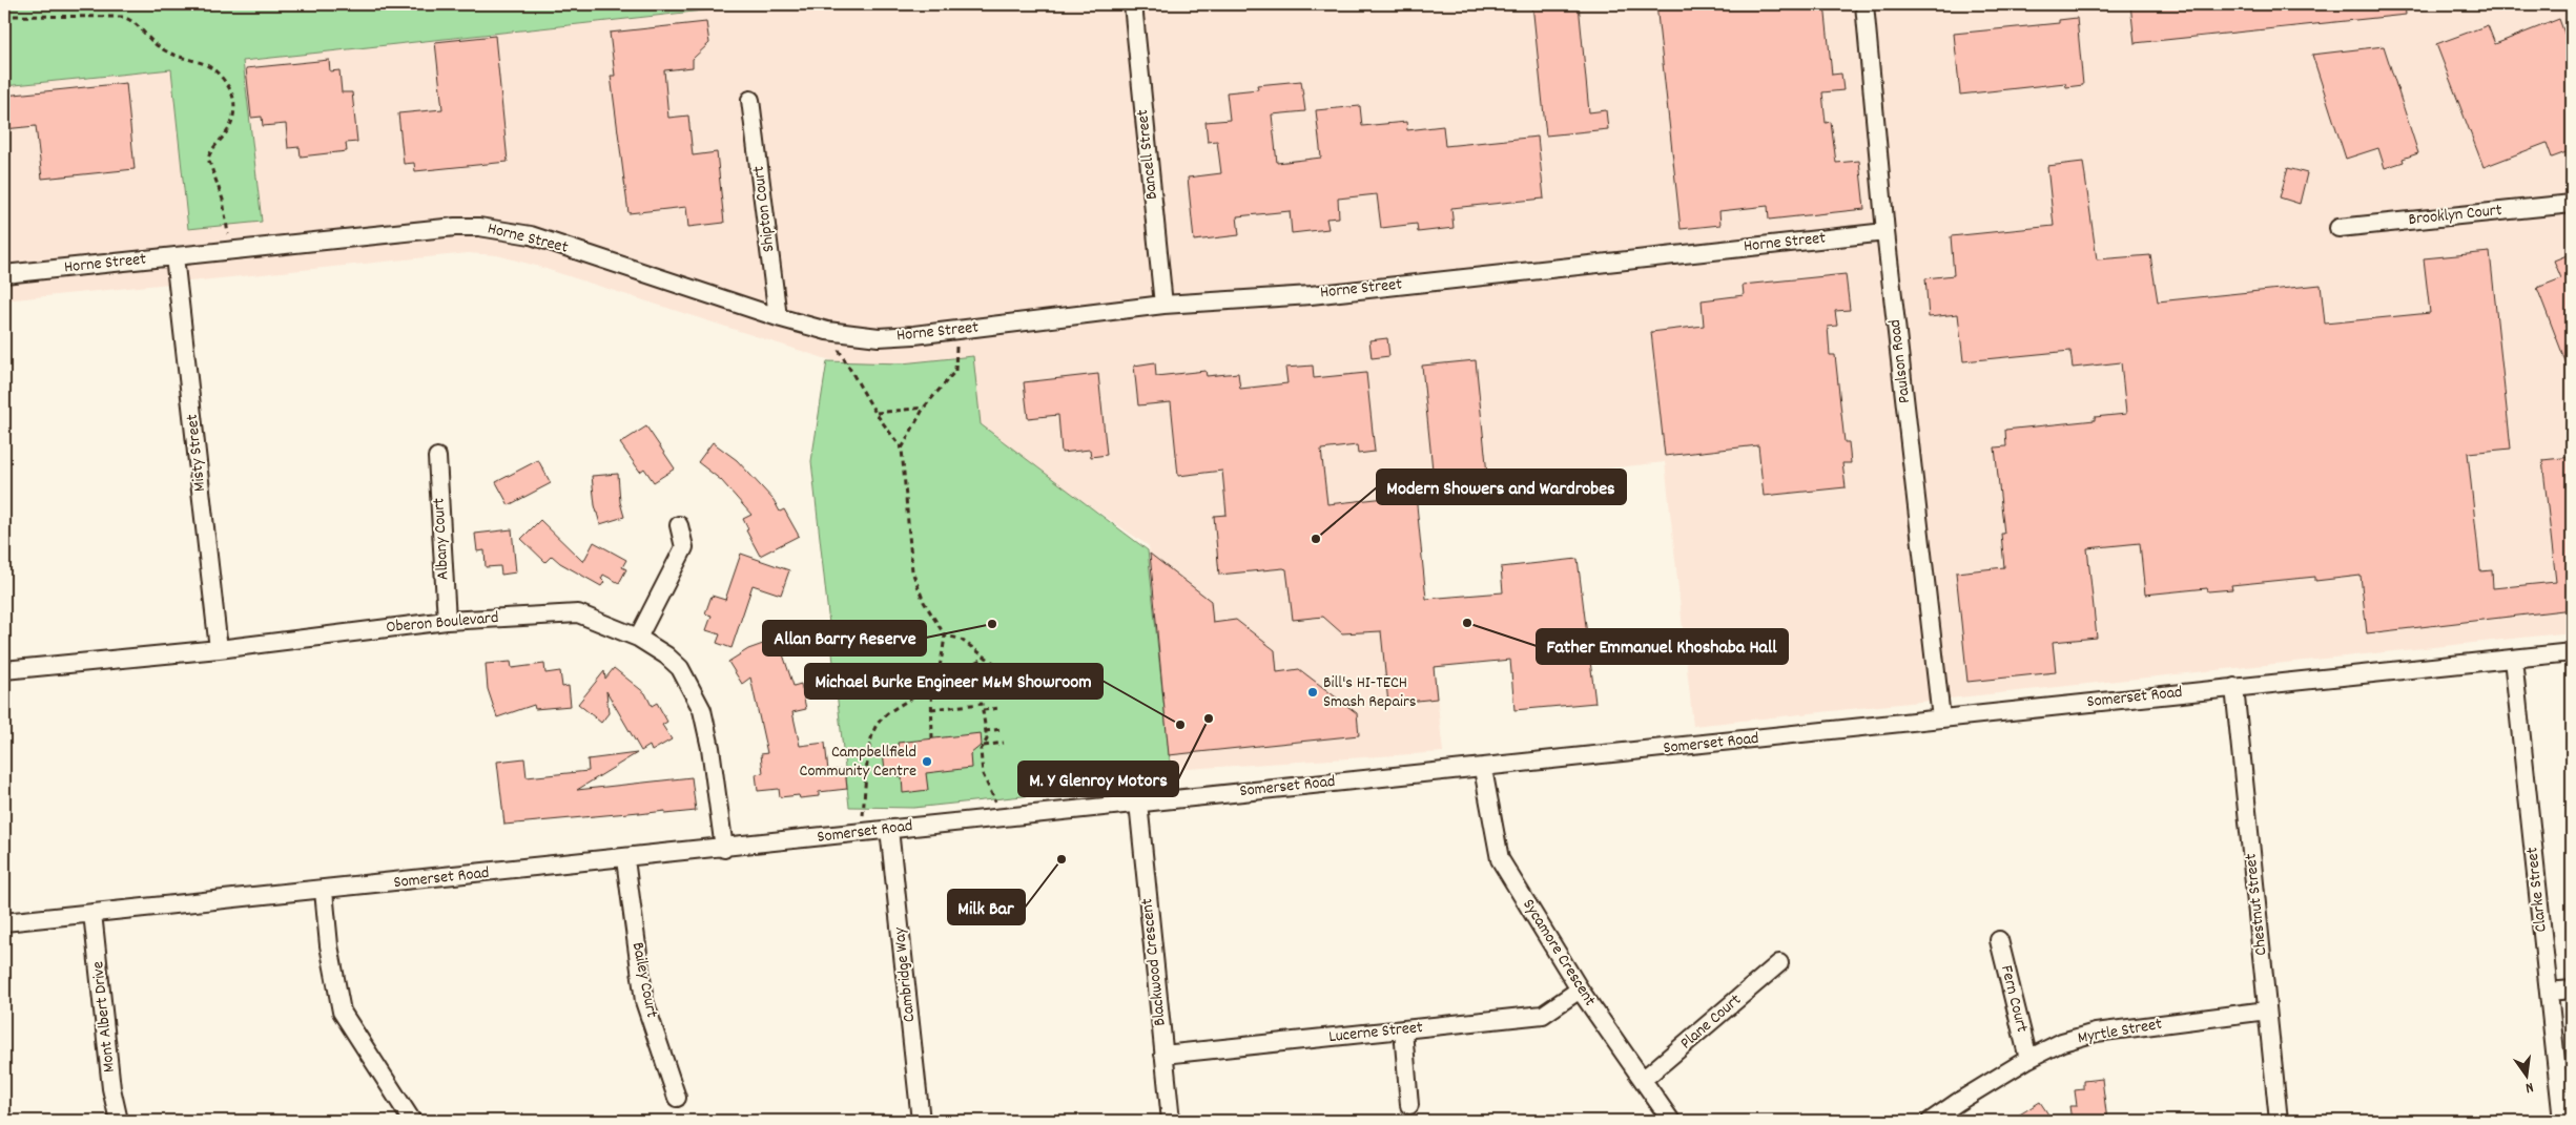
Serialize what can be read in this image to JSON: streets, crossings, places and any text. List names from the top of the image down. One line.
{"streets":{"street":["Bancell Street","Shipton Court","Brooklyn Court","Horne Street","Paulson Road","Misty Street","Albany Court","Oberon Boulevard","Somerset Road","Clarke Street","Chestnut Street","Sycamore Crescent","Blackwood Crescent","Cambridge Way","Bailey Court","Fern Court","Mont Albert Drive","Plane Court","Myrtle Street","Lucerne Street"]},"crossings":[["Bancell Street","Horne Street"],["Shipton Court","Horne Street"],["Horne Street","Paulson Road"],["Horne Street","Misty Street"],["Paulson Road","Somerset Road"],["Misty Street","Oberon Boulevard"],["Albany Court","Oberon Boulevard"],["Oberon Boulevard","Somerset Road"],["Somerset Road","Clarke Street"],["Somerset Road","Chestnut Street"],["Somerset Road","Sycamore Crescent"],["Somerset Road","Blackwood Crescent"],["Somerset Road","Cambridge Way"],["Somerset Road","Bailey Court"],["Somerset Road","Mont Albert Drive"],["Chestnut Street","Myrtle Street"],["Sycamore Crescent","Plane Court"],["Sycamore Crescent","Lucerne Street"],["Blackwood Crescent","Lucerne Street"],["Fern Court","Myrtle Street"]],"places":["Modern Showers and Wardrobes","Father Emmanuel Khoshaba Hall","Allan Barry Reserve","Bill's HI-TECH Smash Repairs","M. Y Glenroy Motors","Michael Burke Engineer M&M Showroom","Campbellfield Community Centre","Milk Bar"],"north":"bottom"}
